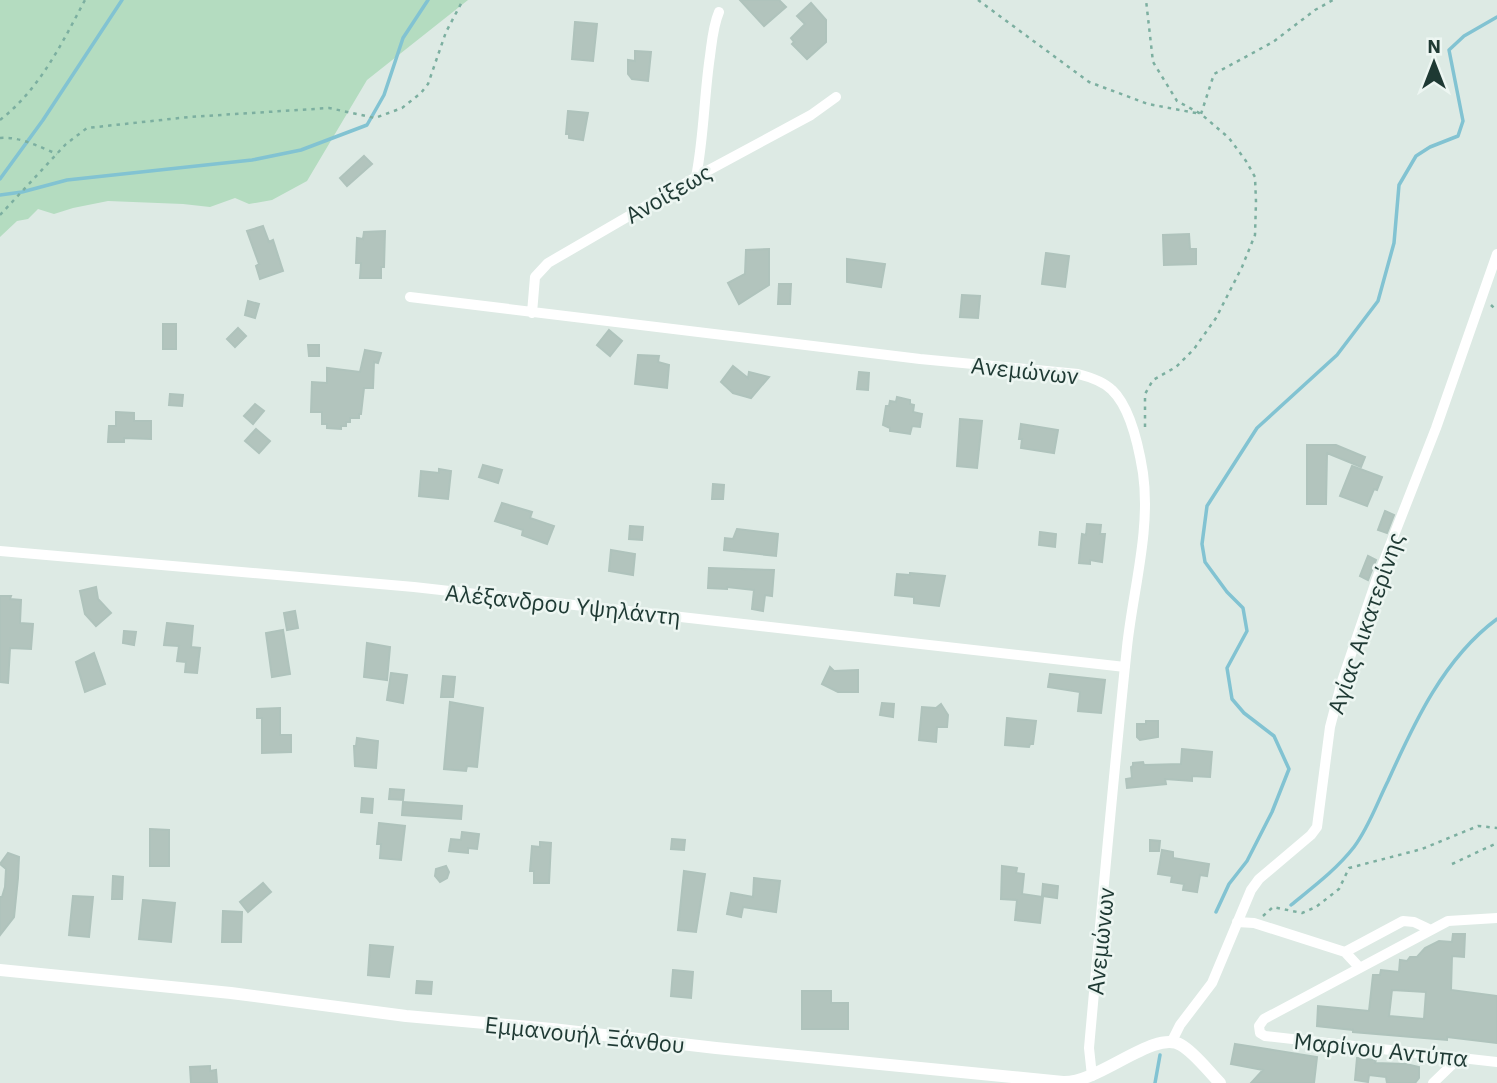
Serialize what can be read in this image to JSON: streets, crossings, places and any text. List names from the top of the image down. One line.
{"streets":{"street":["Ανοίξεως","Ανεμώνων","Αλέξανδρου Υψηλάντη","Αγίας Αικατερίνης","Εμμανουήλ Ξάνθου","Μαρίνου Αντύπα"]},"crossings":[["Ανοίξεως","Ανεμώνων"],["Ανεμώνων","Αλέξανδρου Υψηλάντη"],["Ανεμώνων","Εμμανουήλ Ξάνθου"],["Αγίας Αικατερίνης","Εμμανουήλ Ξάνθου"]],"north":"top"}
